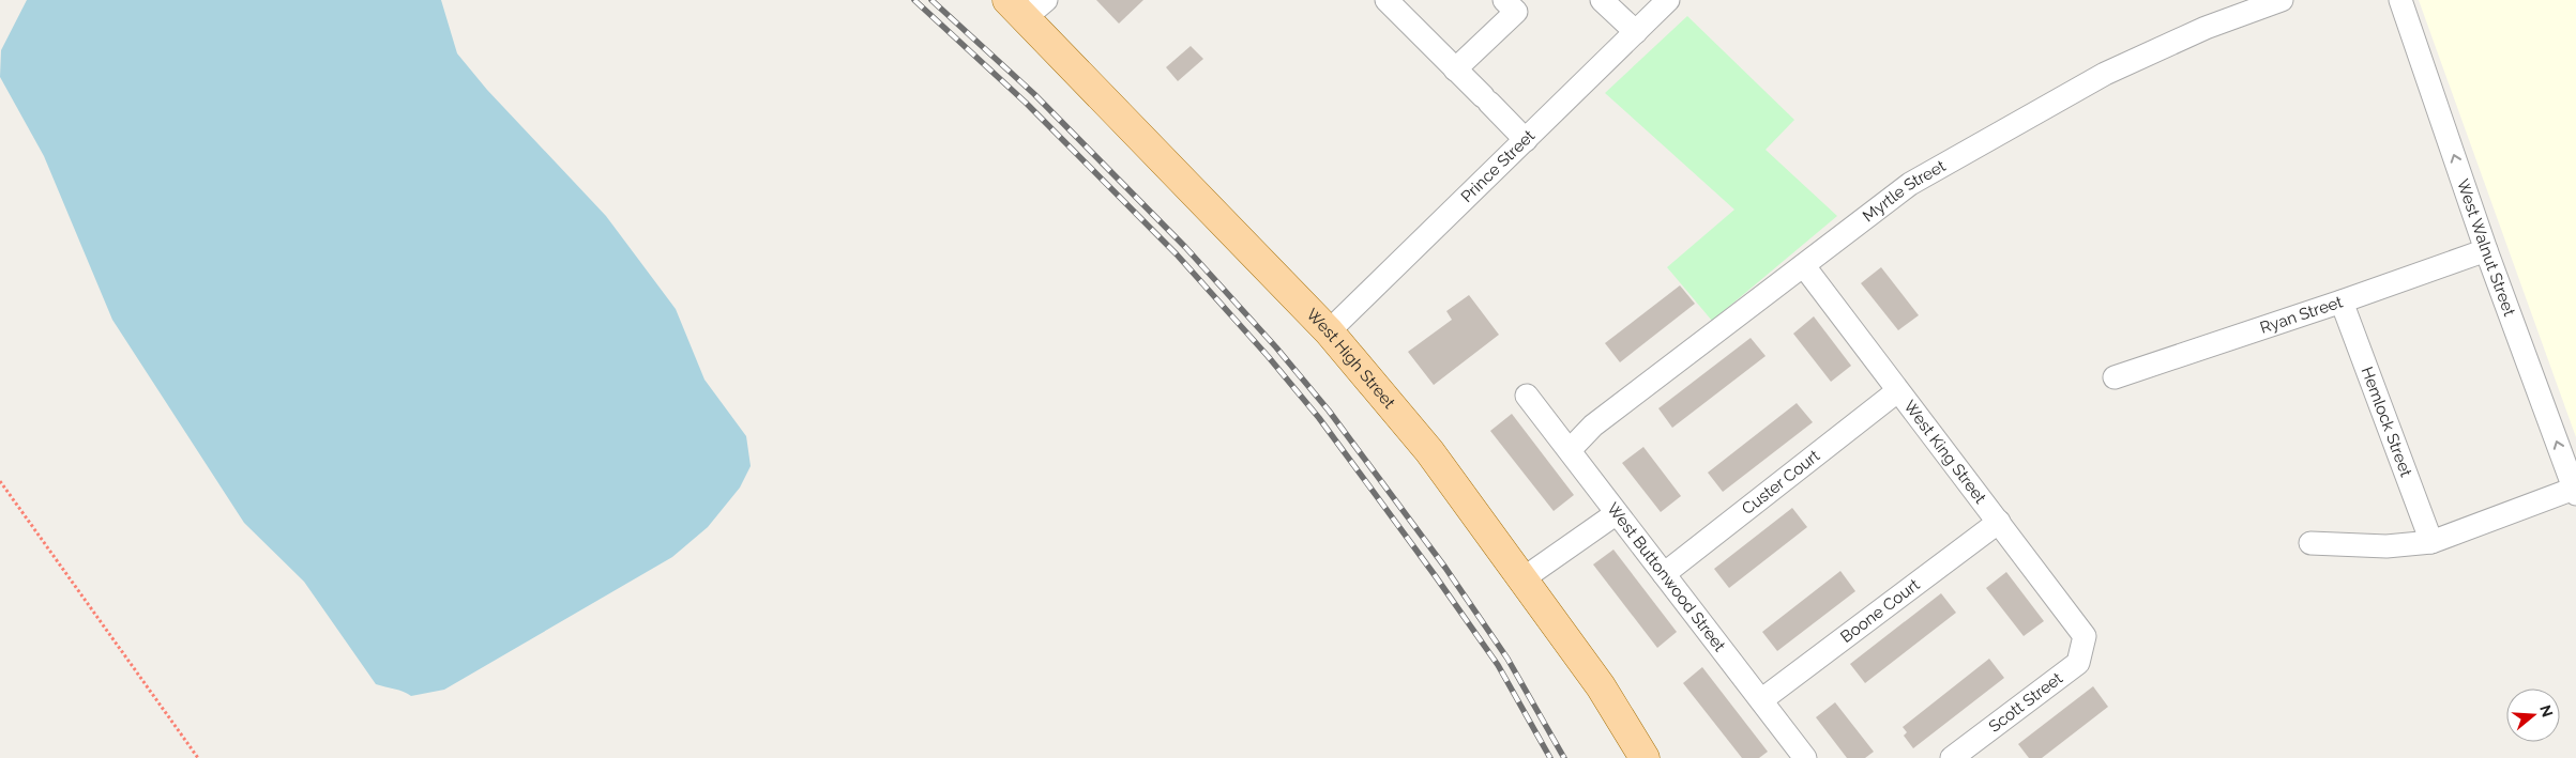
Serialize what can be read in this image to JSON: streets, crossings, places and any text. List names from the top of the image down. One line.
{"streets":{"main road":["West High Street"],"street":["Prince Street","Myrtle Street","West Walnut Street","Ryan Street","Hemlock Street","West King Street","Custer Court","West Buttonwood Street","Boone Court","Scott Street"]},"crossings":[["Prince Street","West High Street"],["Myrtle Street","West King Street"],["Myrtle Street","West Buttonwood Street"],["West Walnut Street","Ryan Street"],["Ryan Street","Hemlock Street"],["West King Street","Custer Court"],["West King Street","Boone Court"],["West King Street","Scott Street"],["Custer Court","West Buttonwood Street"],["West Buttonwood Street","Boone Court"]],"one_way":["West Walnut Street"],"north":"right"}
